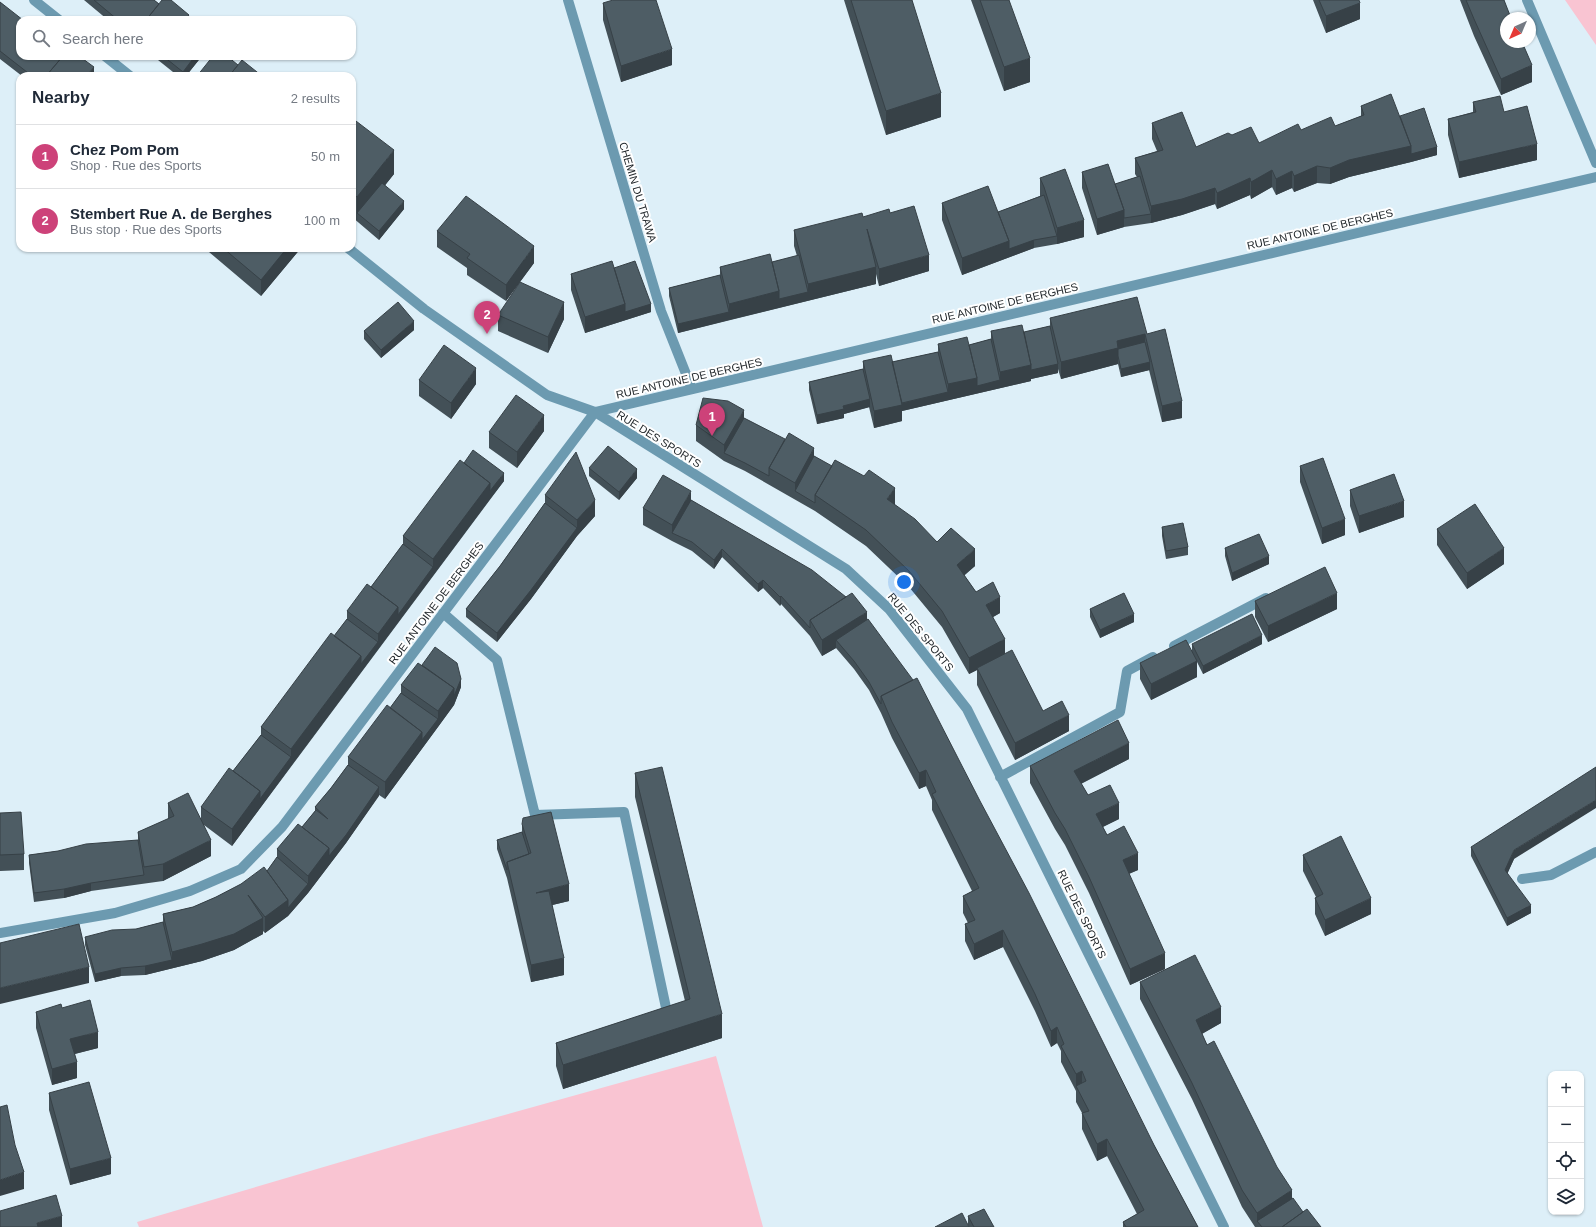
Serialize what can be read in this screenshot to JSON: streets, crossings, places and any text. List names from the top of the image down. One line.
{"streets":{"street":["CHEMIN DU TRAWA","RUE ANTOINE DE BERGHES","RUE DES SPORTS"]},"crossings":[["CHEMIN DU TRAWA","RUE ANTOINE DE BERGHES"],["RUE ANTOINE DE BERGHES","RUE DES SPORTS"]],"north":"bottom left","page":{"search":"Search here","heading":["Nearby","2 results"],"list":[{"mark":"1","name":"Chez Pom Pom","note":"Shop · Rue des Sports","value":"50 m"},{"mark":"2","name":"Stembert Rue A. de Berghes","note":"Bus stop · Rue des Sports","value":"100 m"}],"pins":["2","1"],"map_buttons":["+","−"]}}
